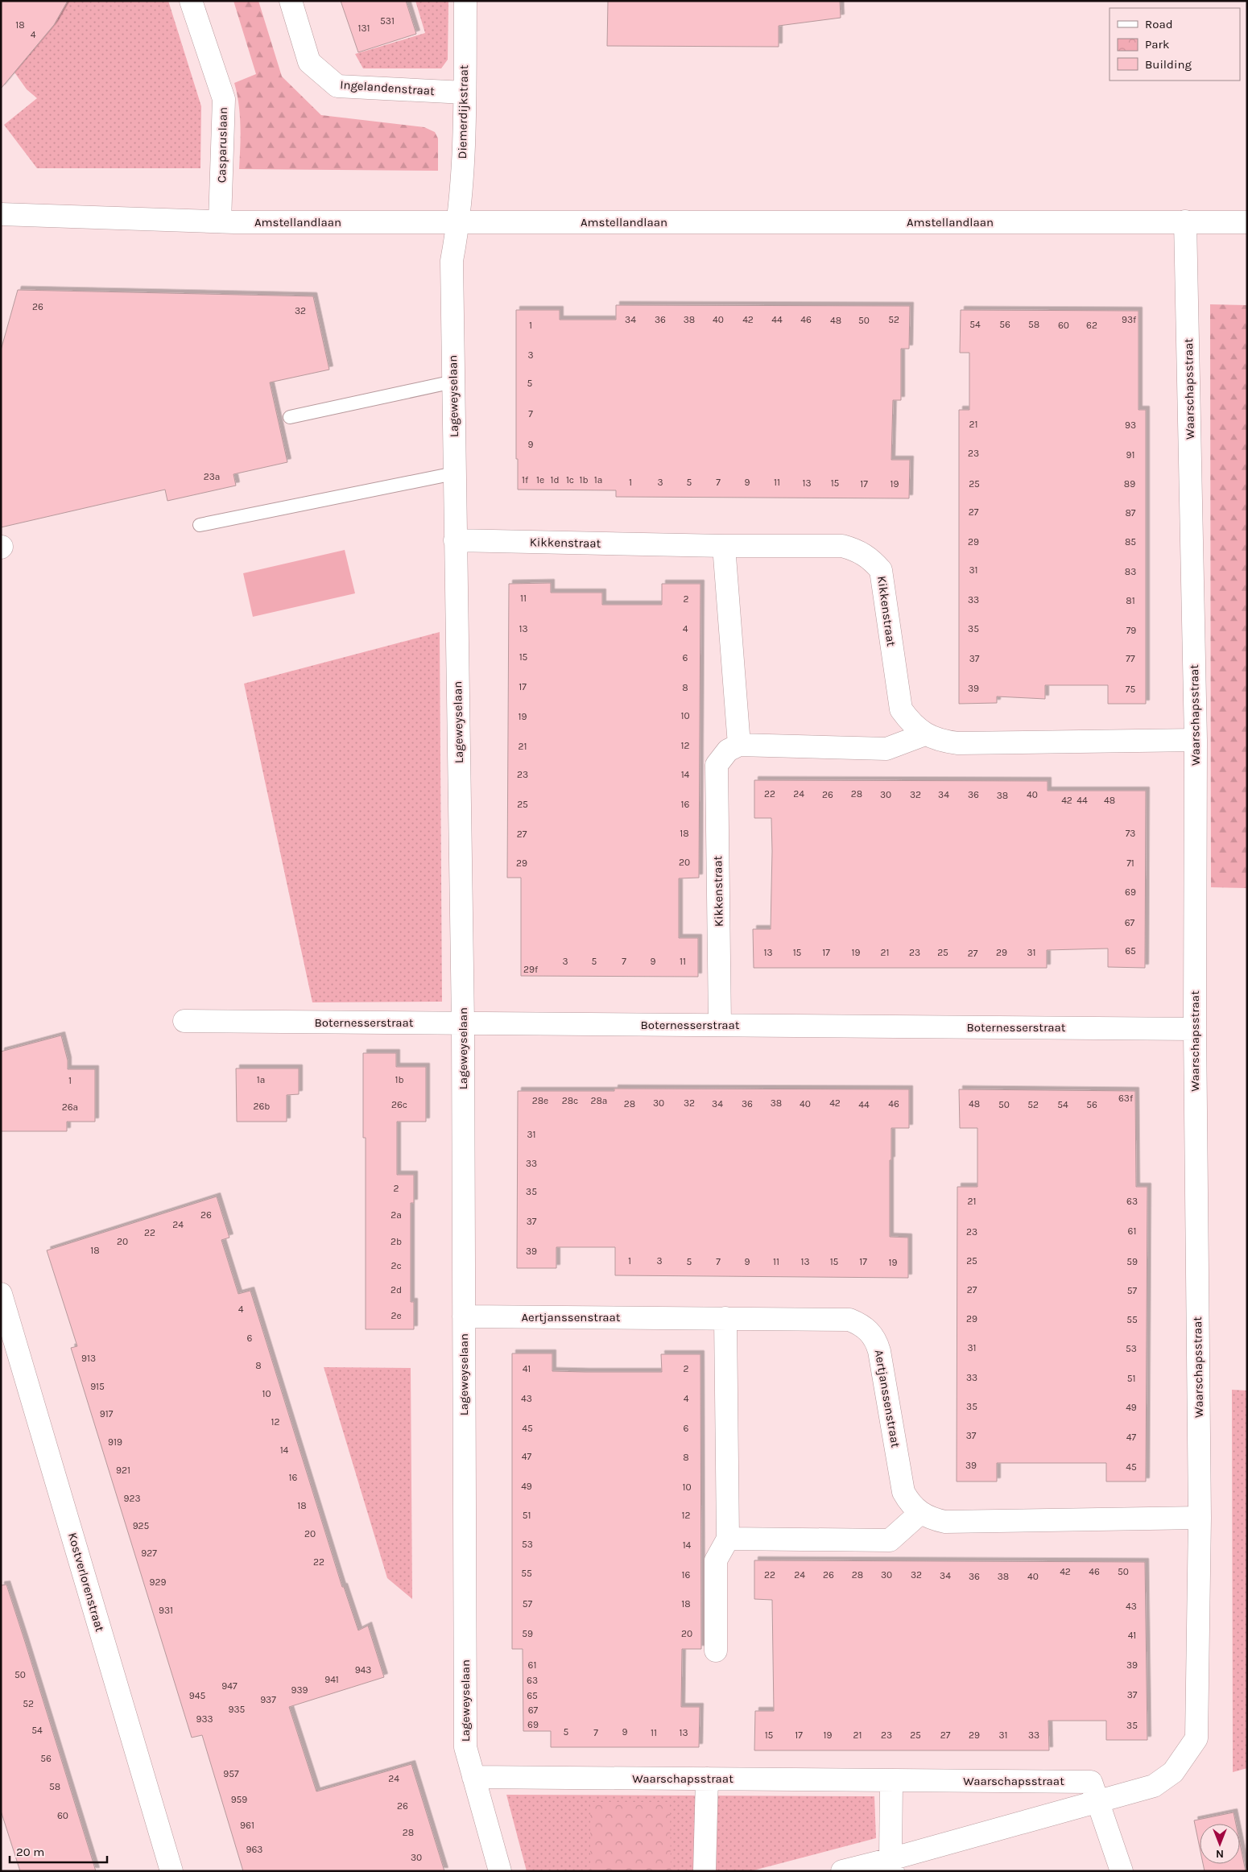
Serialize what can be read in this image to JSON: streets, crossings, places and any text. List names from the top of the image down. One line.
{"streets":{"street":["Ingelandenstraat","Diemerdijkstraat","Casparuslaan","Amstellandlaan","Waarschapsstraat","Lageweyselaan","Kikkenstraat","Boternesserstraat","Aertjanssenstraat","Kostverlorenstraat"]},"crossings":[["Ingelandenstraat","Diemerdijkstraat"],["Diemerdijkstraat","Amstellandlaan"],["Diemerdijkstraat","Lageweyselaan"],["Casparuslaan","Amstellandlaan"],["Amstellandlaan","Waarschapsstraat"],["Amstellandlaan","Lageweyselaan"],["Waarschapsstraat","Lageweyselaan"],["Waarschapsstraat","Kikkenstraat"],["Waarschapsstraat","Boternesserstraat"],["Waarschapsstraat","Aertjanssenstraat"],["Lageweyselaan","Kikkenstraat"],["Lageweyselaan","Boternesserstraat"],["Lageweyselaan","Aertjanssenstraat"],["Kikkenstraat","Boternesserstraat"]],"house_numbers":["531","18","131","4","26","32","34","36","38","40","42","44","46","52","93f","48","50","54","56","58","1","60","62","3","5","7","21","93","9","23","91","23a","1f","1e","1d","1c","1b","1a","1","3","5","7","9","11","13","15","17","19","25","89","27","87","29","85","31","83","11","2","33","81","13","4","35","79","15","6","37","77","17","8","39","75","10","19","12","21","23","14","22","24","28","26","30","32","34","36","40","38","42","44","48","25","16","18","73","27","20","29","71","69","67","65","13","15","17","19","21","23","25","29","31","27","3","5","7","9","11","29f","1a","1b","1","63f","28e","28c","28a","30","32","38","42","28","34","36","40","46","48","26c","44","50","52","54","56","26b","26a","31","33","2","35","21","63","26","2a","37","24","61","23","22","20","2b","18","39","1","3","25","5","7","9","11","13","15","17","59","19","2c","2d","27","57","4","2e","29","55","6","31","53","913","8","41","2","33","51","915","10","43","4","35","49","917","12","45","6","37","47","919","14","47","8","39","45","921","16","49","10","923","18","51","12","925","20","53","14","927","22","42","46","50","55","16","22","24","26","28","30","32","34","36","38","40","929","57","18","43","931","59","20","41","61","39","943","50","941","63","947","939","37","945","65","937","52","935","67","933","69","35","54","5","9","7","11","13","15","17","19","21","23","25","27","29","31","33","56","957","24","58","959","26","60","961","28","963","30"],"legend":["Road","Park","Building"],"scale_bar":"20 m","north":"bottom"}
